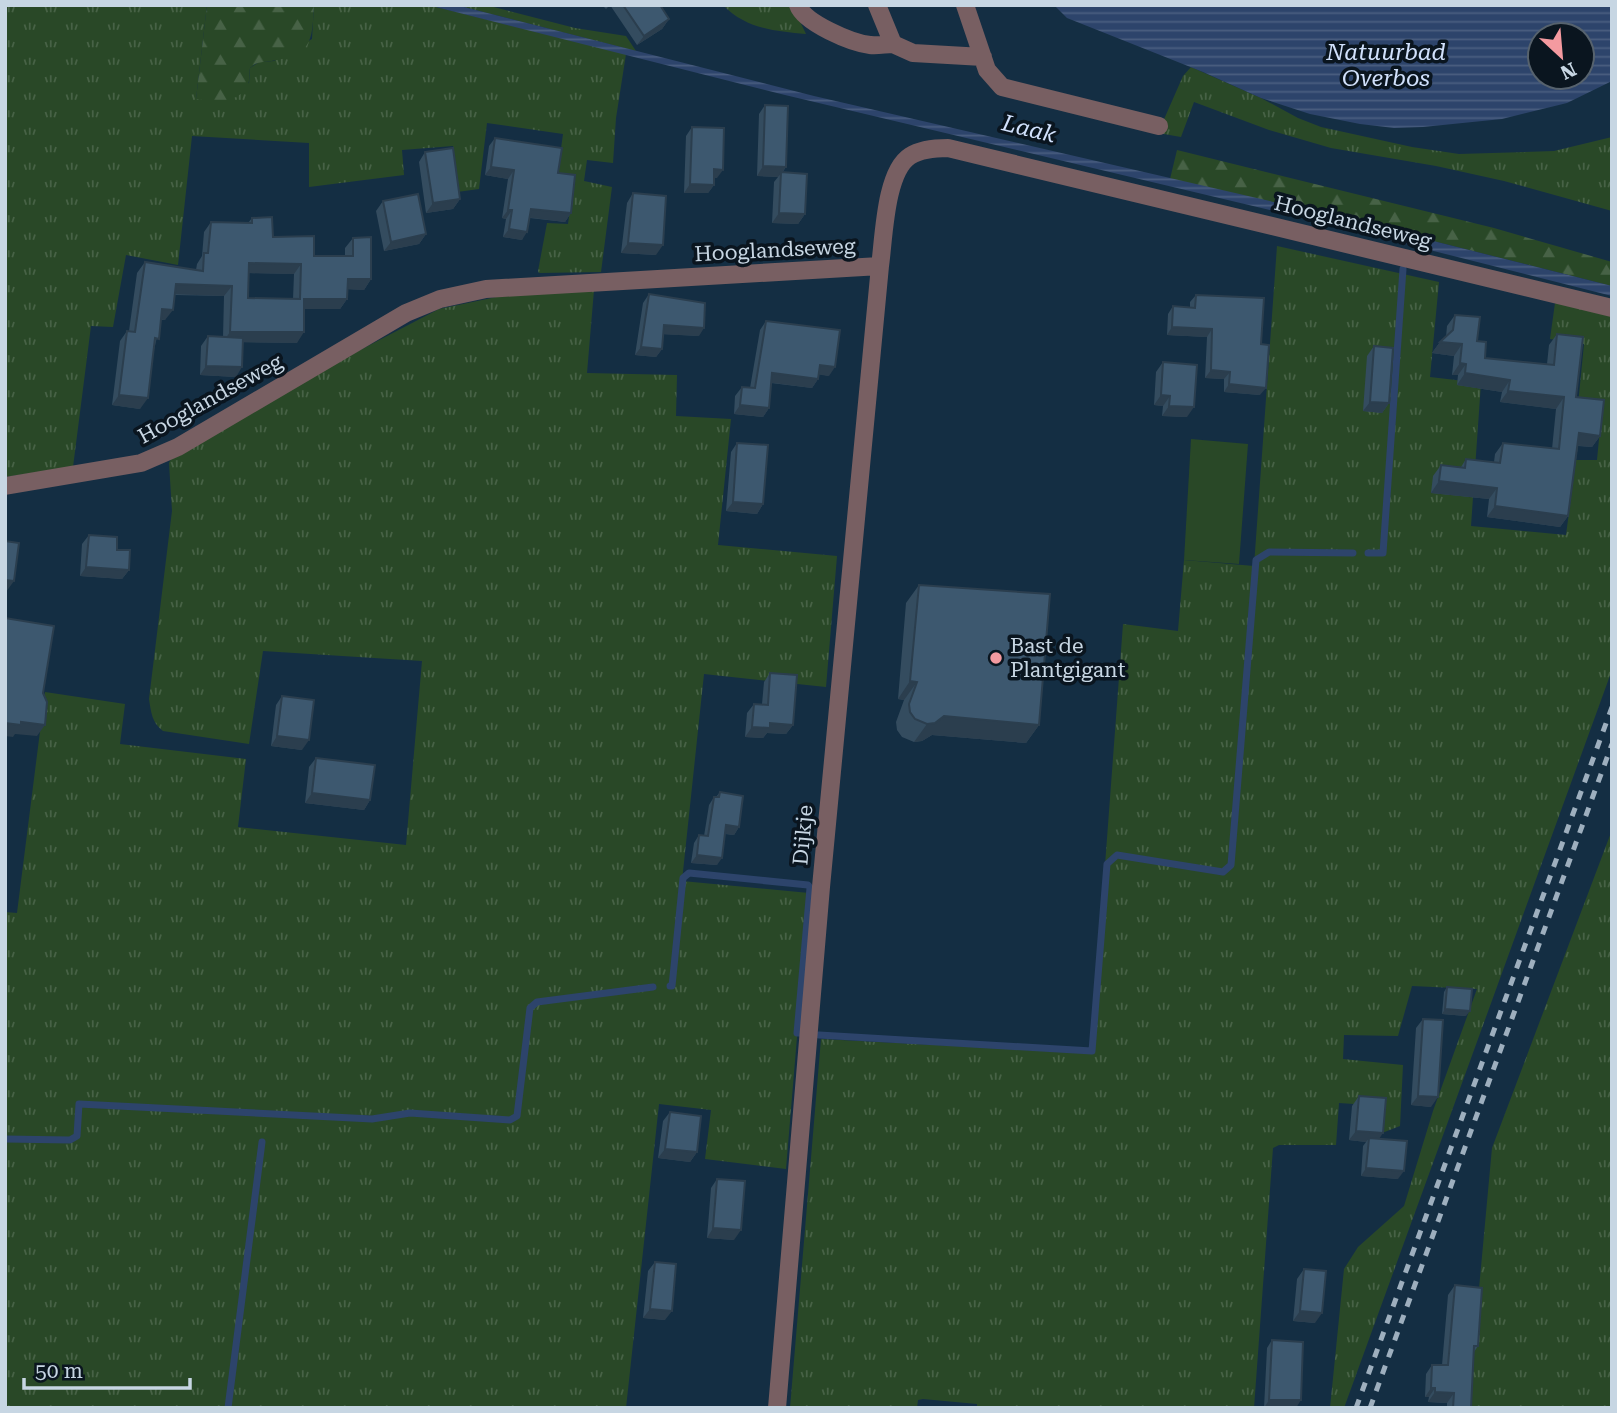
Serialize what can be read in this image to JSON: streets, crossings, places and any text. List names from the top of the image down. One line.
{"streets":{"street":["Hooglandseweg","Dijkje"]},"crossings":[["Hooglandseweg","Dijkje"]],"water":["Natuurbad Overbos","Laak"],"places":["Bast de Plantgigant"],"scale_bar":"50 m","north":"bottom right"}
